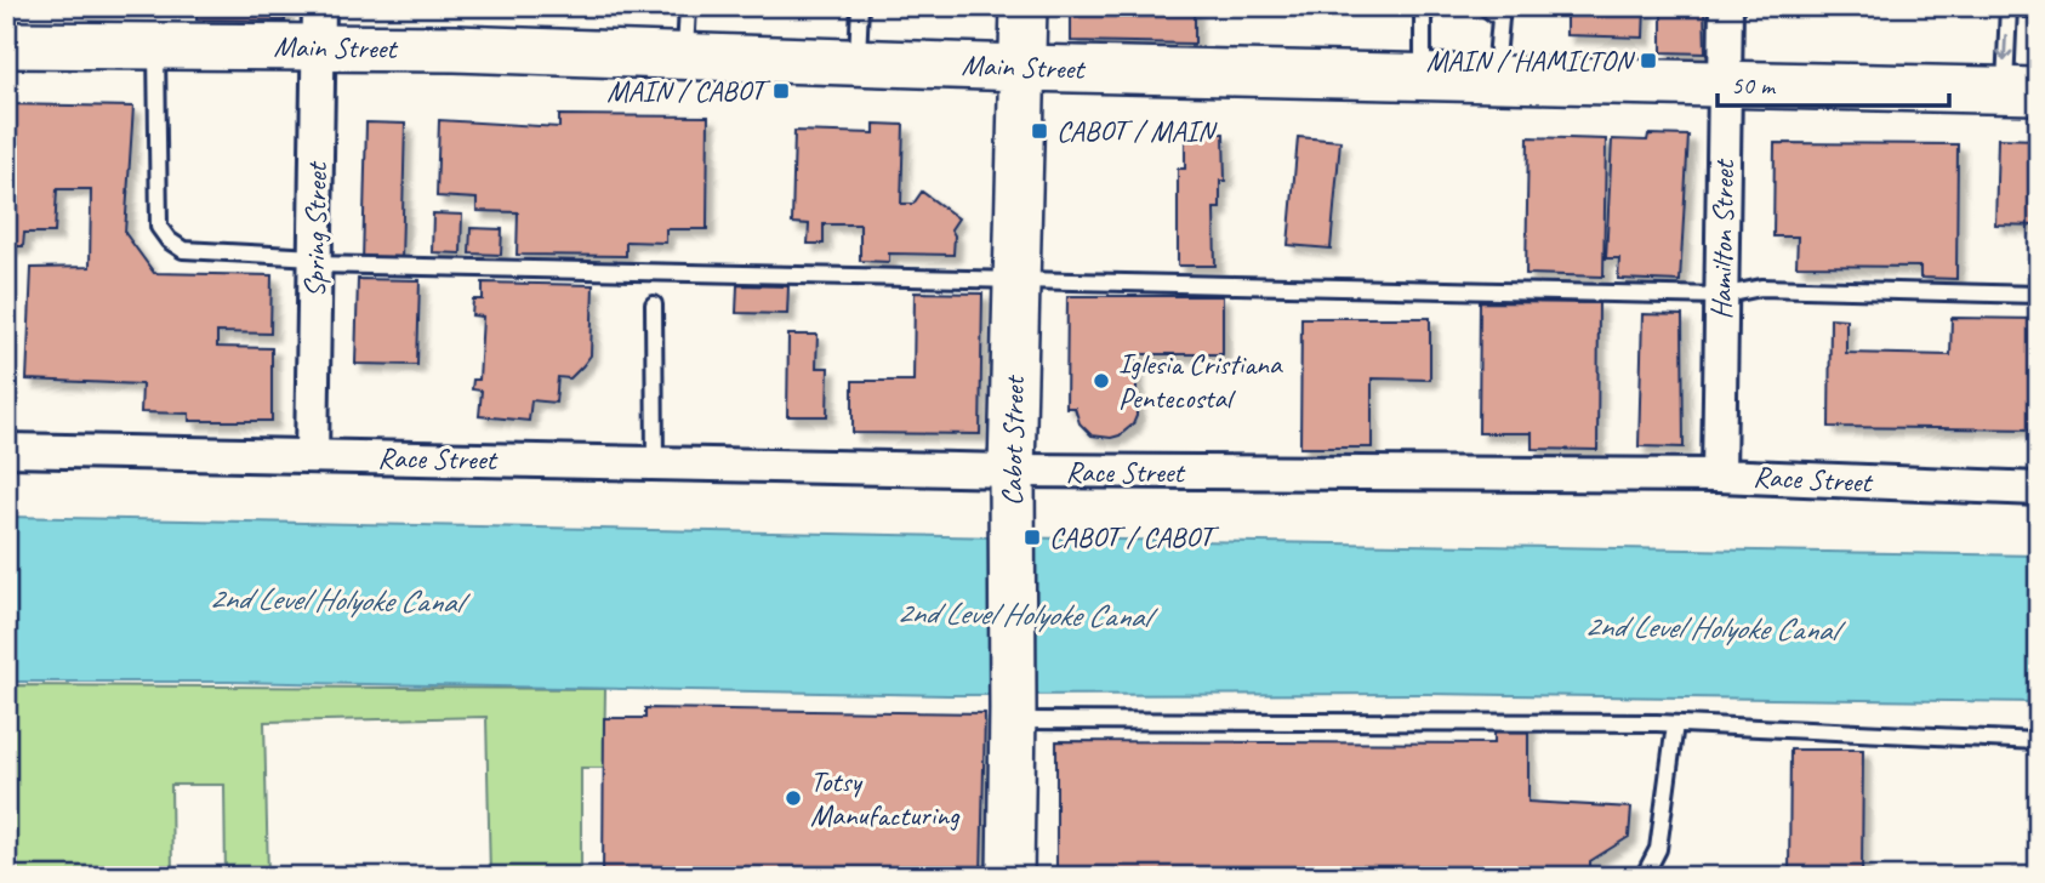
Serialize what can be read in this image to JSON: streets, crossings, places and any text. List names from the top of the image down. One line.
{"streets":{"main road":["Main Street","Cabot Street"],"street":["Spring Street","Hamilton Street","Race Street"]},"crossings":[["Main Street","Spring Street"],["Main Street","Hamilton Street"],["Main Street","Cabot Street"],["Spring Street","Race Street"],["Hamilton Street","Race Street"],["Cabot Street","Race Street"]],"water":["2nd Level Holyoke Canal"],"places":{"transit":["MAIN / HAMILTON","MAIN / CABOT","CABOT / MAIN","CABOT / CABOT"],"other":["Iglesia Cristiana Pentecostal","Totsy Manufacturing"]},"scale_bar":"50 m"}
